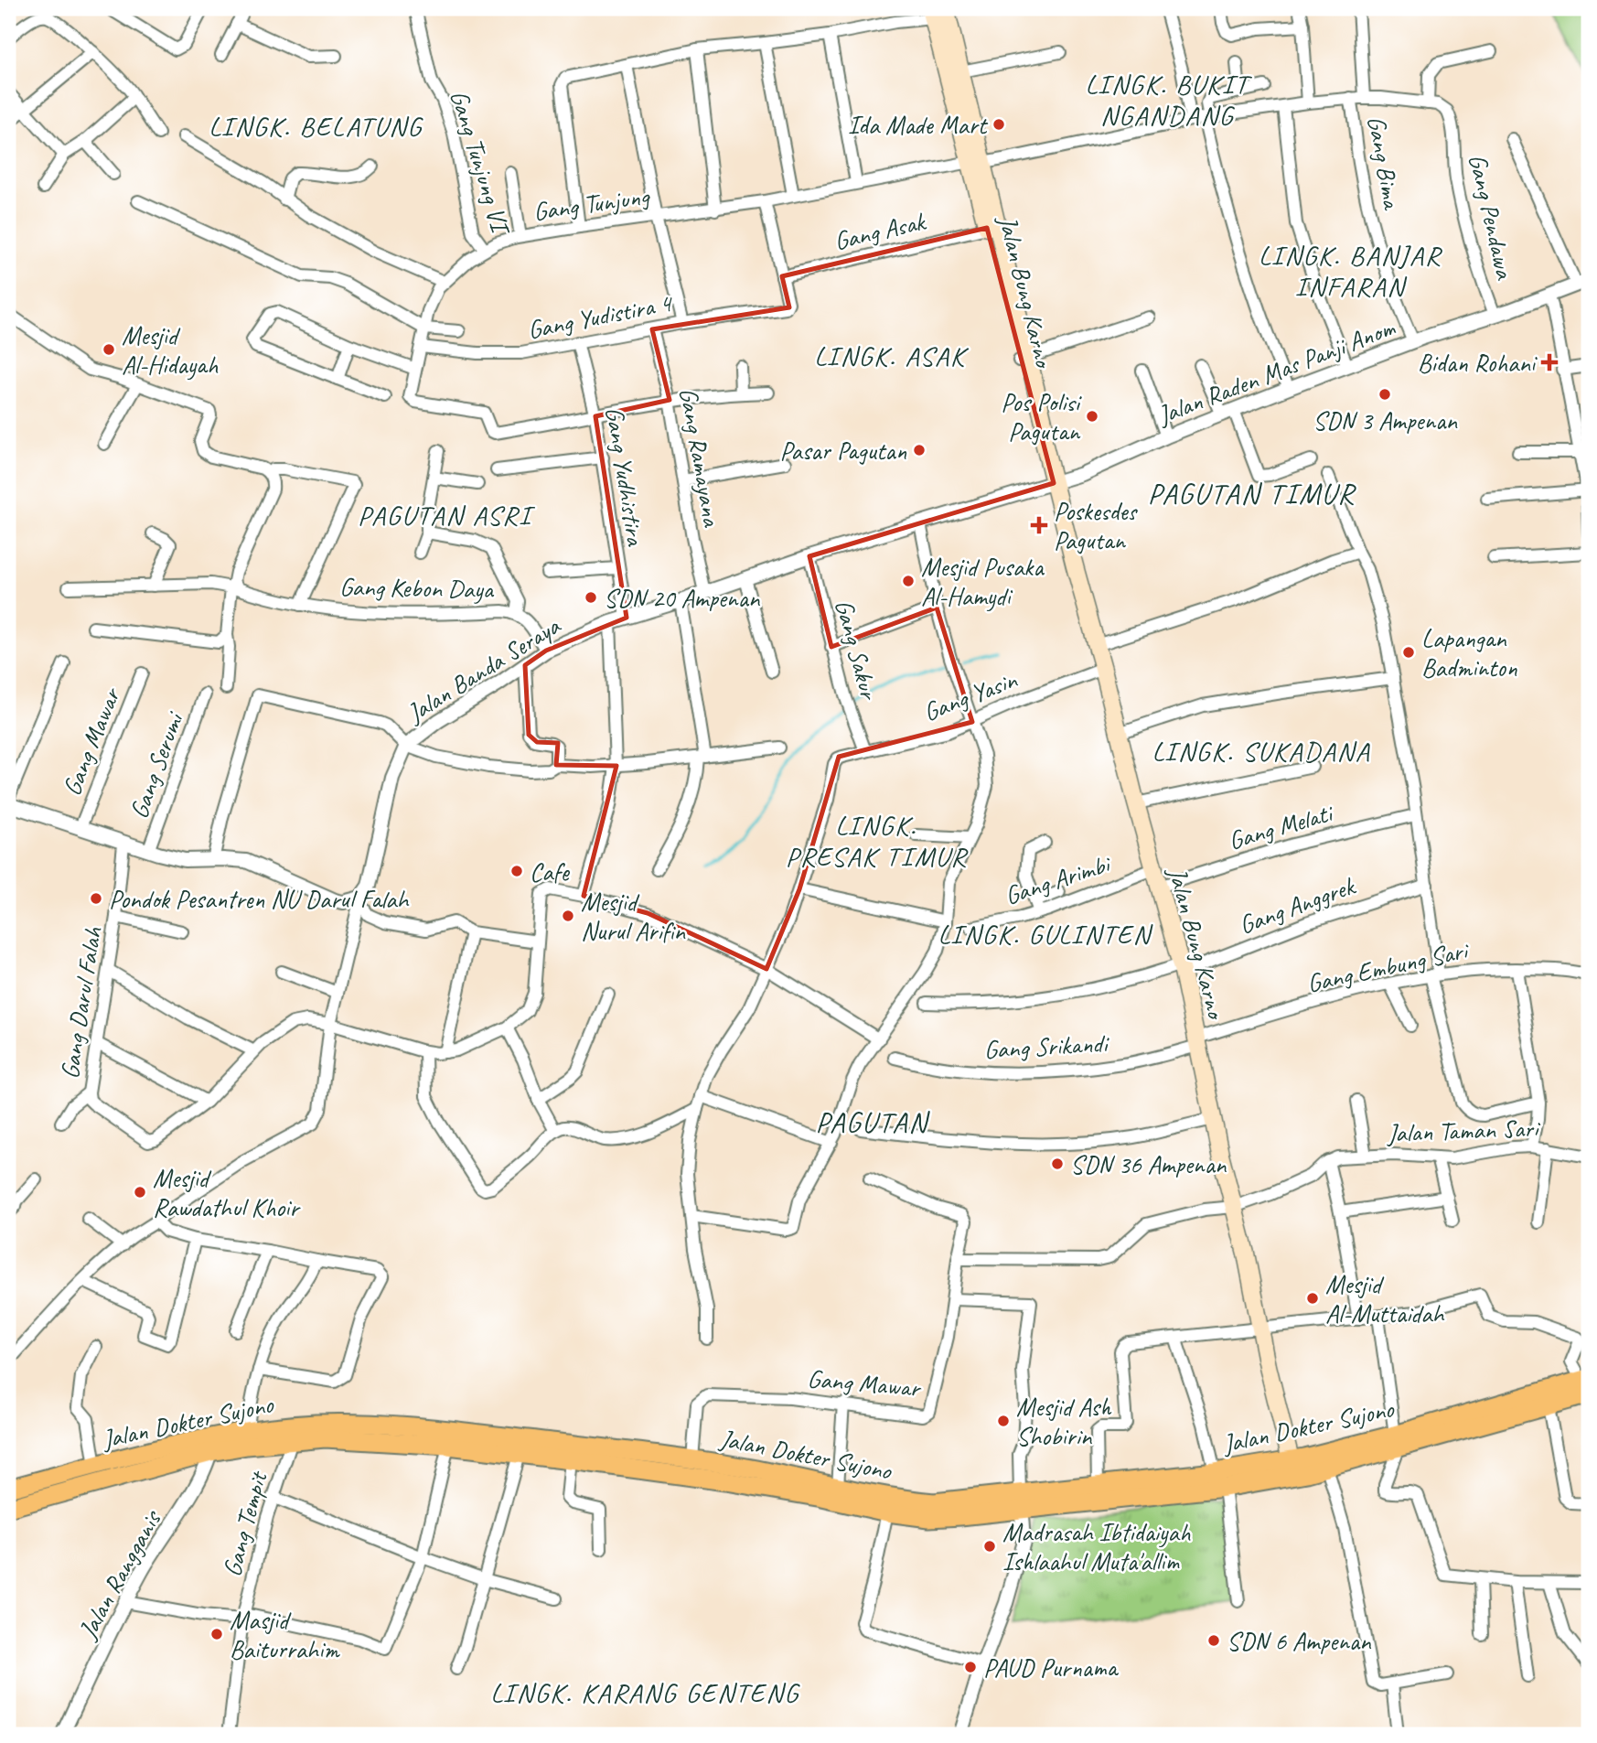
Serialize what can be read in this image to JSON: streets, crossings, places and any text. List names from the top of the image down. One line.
{"streets":{"highway":["Jalan Dokter Sujono"],"main road":["Jalan Bung Karno"],"street":["Gang Tunjung VI","Gang Bima","Gang Tunjung","Gang Pendawa","Gang Asak","Gang Yudistira 4","Jalan Raden Mas Panji Anom","Gang Ramayana","Gang Yudhistira","Gang Kebon Daya","Gang Sakur","Jalan Banda Seraya","Gang Yasin","Gang Mawar","Gang Serumi","Gang Melati","Gang Arimbi","Gang Anggrek","Gang Embung Sari","Gang Darul Falah","Gang Srikandi","Jalan Taman Sari","Gang Tempit","Jalan Rangganis"]},"crossings":[["Gang Tunjung VI","Gang Tunjung"],["Gang Bima","Gang Tunjung"],["Gang Bima","Jalan Raden Mas Panji Anom"],["Gang Tunjung","Gang Pendawa"],["Gang Tunjung","Jalan Bung Karno"],["Gang Tunjung","Gang Yudistira 4"],["Gang Pendawa","Jalan Raden Mas Panji Anom"],["Gang Asak","Jalan Bung Karno"],["Gang Asak","Gang Yudistira 4"],["Jalan Bung Karno","Jalan Raden Mas Panji Anom"],["Jalan Bung Karno","Jalan Banda Seraya"],["Jalan Bung Karno","Gang Yasin"],["Jalan Bung Karno","Gang Melati"],["Jalan Bung Karno","Gang Arimbi"],["Jalan Bung Karno","Gang Anggrek"],["Jalan Bung Karno","Gang Embung Sari"],["Jalan Bung Karno","Gang Srikandi"],["Jalan Bung Karno","Jalan Taman Sari"],["Jalan Bung Karno","Jalan Dokter Sujono"],["Gang Yudistira 4","Gang Ramayana"],["Gang Yudistira 4","Gang Yudhistira"],["Jalan Raden Mas Panji Anom","Jalan Banda Seraya"],["Gang Ramayana","Jalan Banda Seraya"],["Gang Yudhistira","Jalan Banda Seraya"],["Gang Kebon Daya","Jalan Banda Seraya"],["Gang Sakur","Jalan Banda Seraya"],["Gang Sakur","Gang Yasin"],["Gang Mawar","Jalan Taman Sari"],["Gang Mawar","Jalan Dokter Sujono"],["Gang Embung Sari","Gang Srikandi"],["Jalan Dokter Sujono","Jalan Rangganis"]],"districts":["LINGK. BUKIT NGANDANG","LINGK. BELATUNG","LINGK. BANJAR INFARAN","LINGK. ASAK","PAGUTAN TIMUR","PAGUTAN ASRI","LINGK. SUKADANA","LINGK. PRESAK TIMUR","LINGK. GULINTEN","PAGUTAN","LINGK. KARANG GENTENG"],"places":{"other":["Ida Made Mart","Mesjid Al-Hidayah","SDN 3 Ampenan","Pos Polisi Pagutan","Pasar Pagutan","Mesjid Pusaka Al-Hamydi","SDN 20 Ampenan","Lapangan Badminton","Cafe","Pondok Pesantren NU Darul Falah","Mesjid Nurul Arifin","SDN 36 Ampenan","Mesjid Rawdathul Khoir","Mesjid Al-Muttaidah","Mesjid Ash Shobirin","Madrasah Ibtidaiyah Ishlaahul Muta'allim","Masjid Baiturrahim","SDN 6 Ampenan","PAUD Purnama"],"health":["Bidan Rohani","Poskesdes Pagutan"]}}
